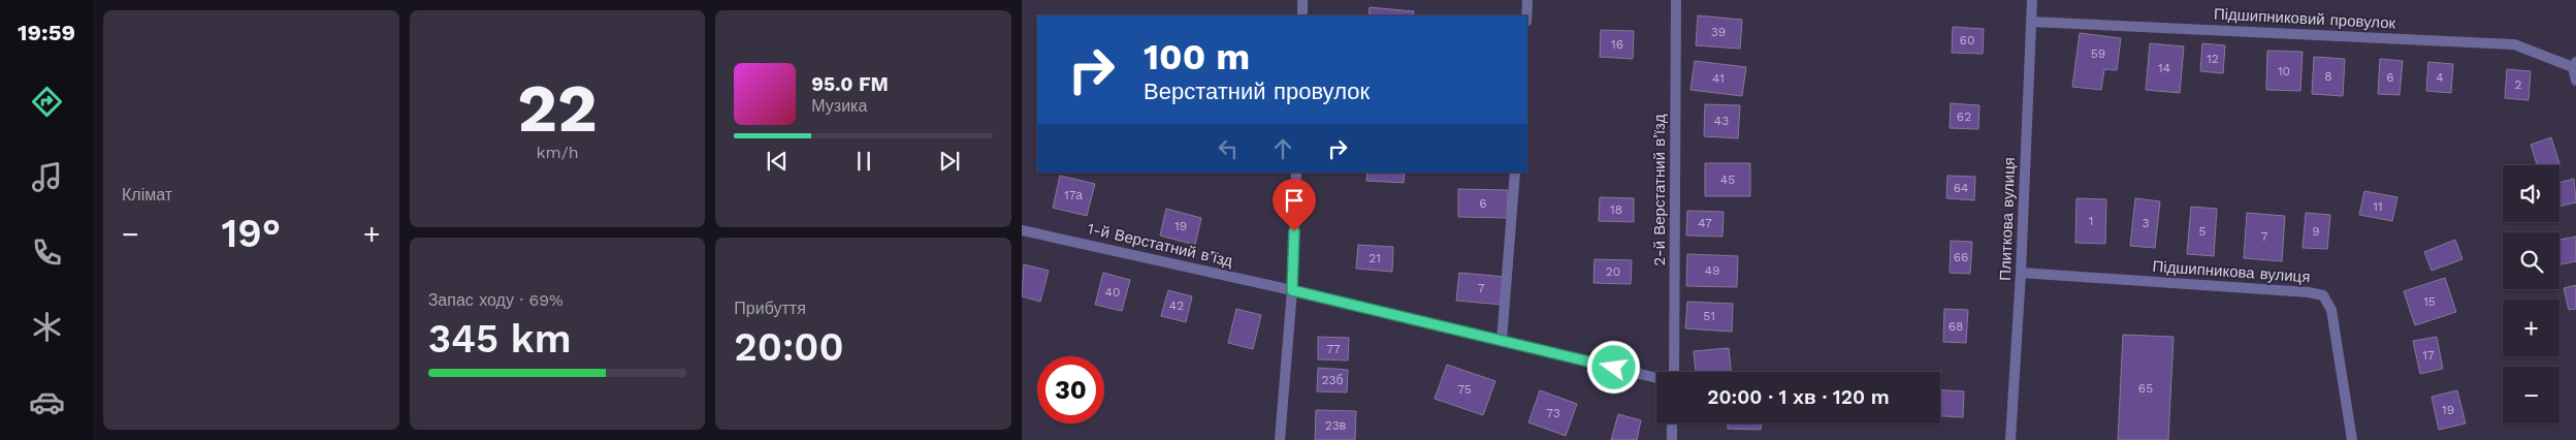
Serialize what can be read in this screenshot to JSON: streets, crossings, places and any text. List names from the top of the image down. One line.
{"streets":{"street":["Підшипниковий провулок","2-й Верстатний в’їзд","Плиткова вулиця","1-й Верстатний в’їзд","Підшипникова вулиця"]},"crossings":[["Підшипниковий провулок","Плиткова вулиця"],["2-й Верстатний в’їзд","1-й Верстатний в’їзд"],["Плиткова вулиця","Підшипникова вулиця"]],"house_numbers":["39","60","16","59","12","14","10","8","6","4","41","2","62","43","45","64","17а","6","11","18","1","47","3","19","5","9","7","66","21","49","20","7","40","15","42","51","68","77","17","23б","65","75","19","73","23в"],"page":{"tabs":"19:59","tile":["Клімат",["22","km/h"],["Запас ходу · 69%","345 km"],["Прибуття","20:00"]],"turn":["100 m","Верстатний провулок"],"song":["95.0 FM","Музика"],"map_buttons":["+","−"],"heat":["−","19°","+"],"limit":"30","trip":"20:00 · 1 хв · 120 m"}}
